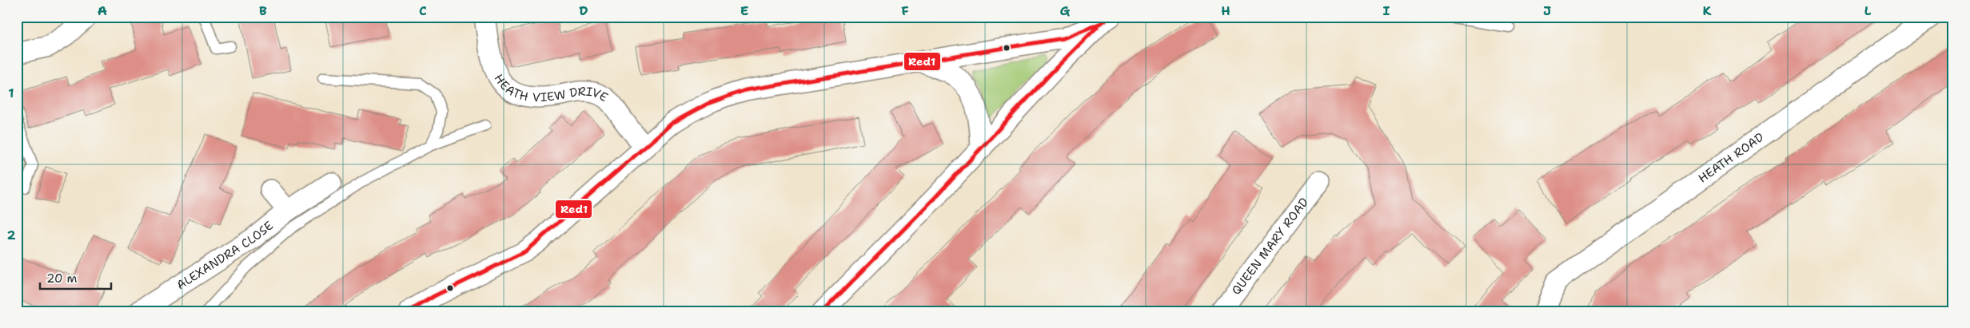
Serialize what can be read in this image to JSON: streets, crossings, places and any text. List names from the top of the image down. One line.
{"streets":{"street":["HEATH VIEW DRIVE","HEATH ROAD","QUEEN MARY ROAD","ALEXANDRA CLOSE"]},"lines":["transit line Red1"],"scale_bar":"20 m","grid":{"columns":["A","B","C","D","E","F","G","H","I","J","K","L"],"rows":["1","2"]}}
